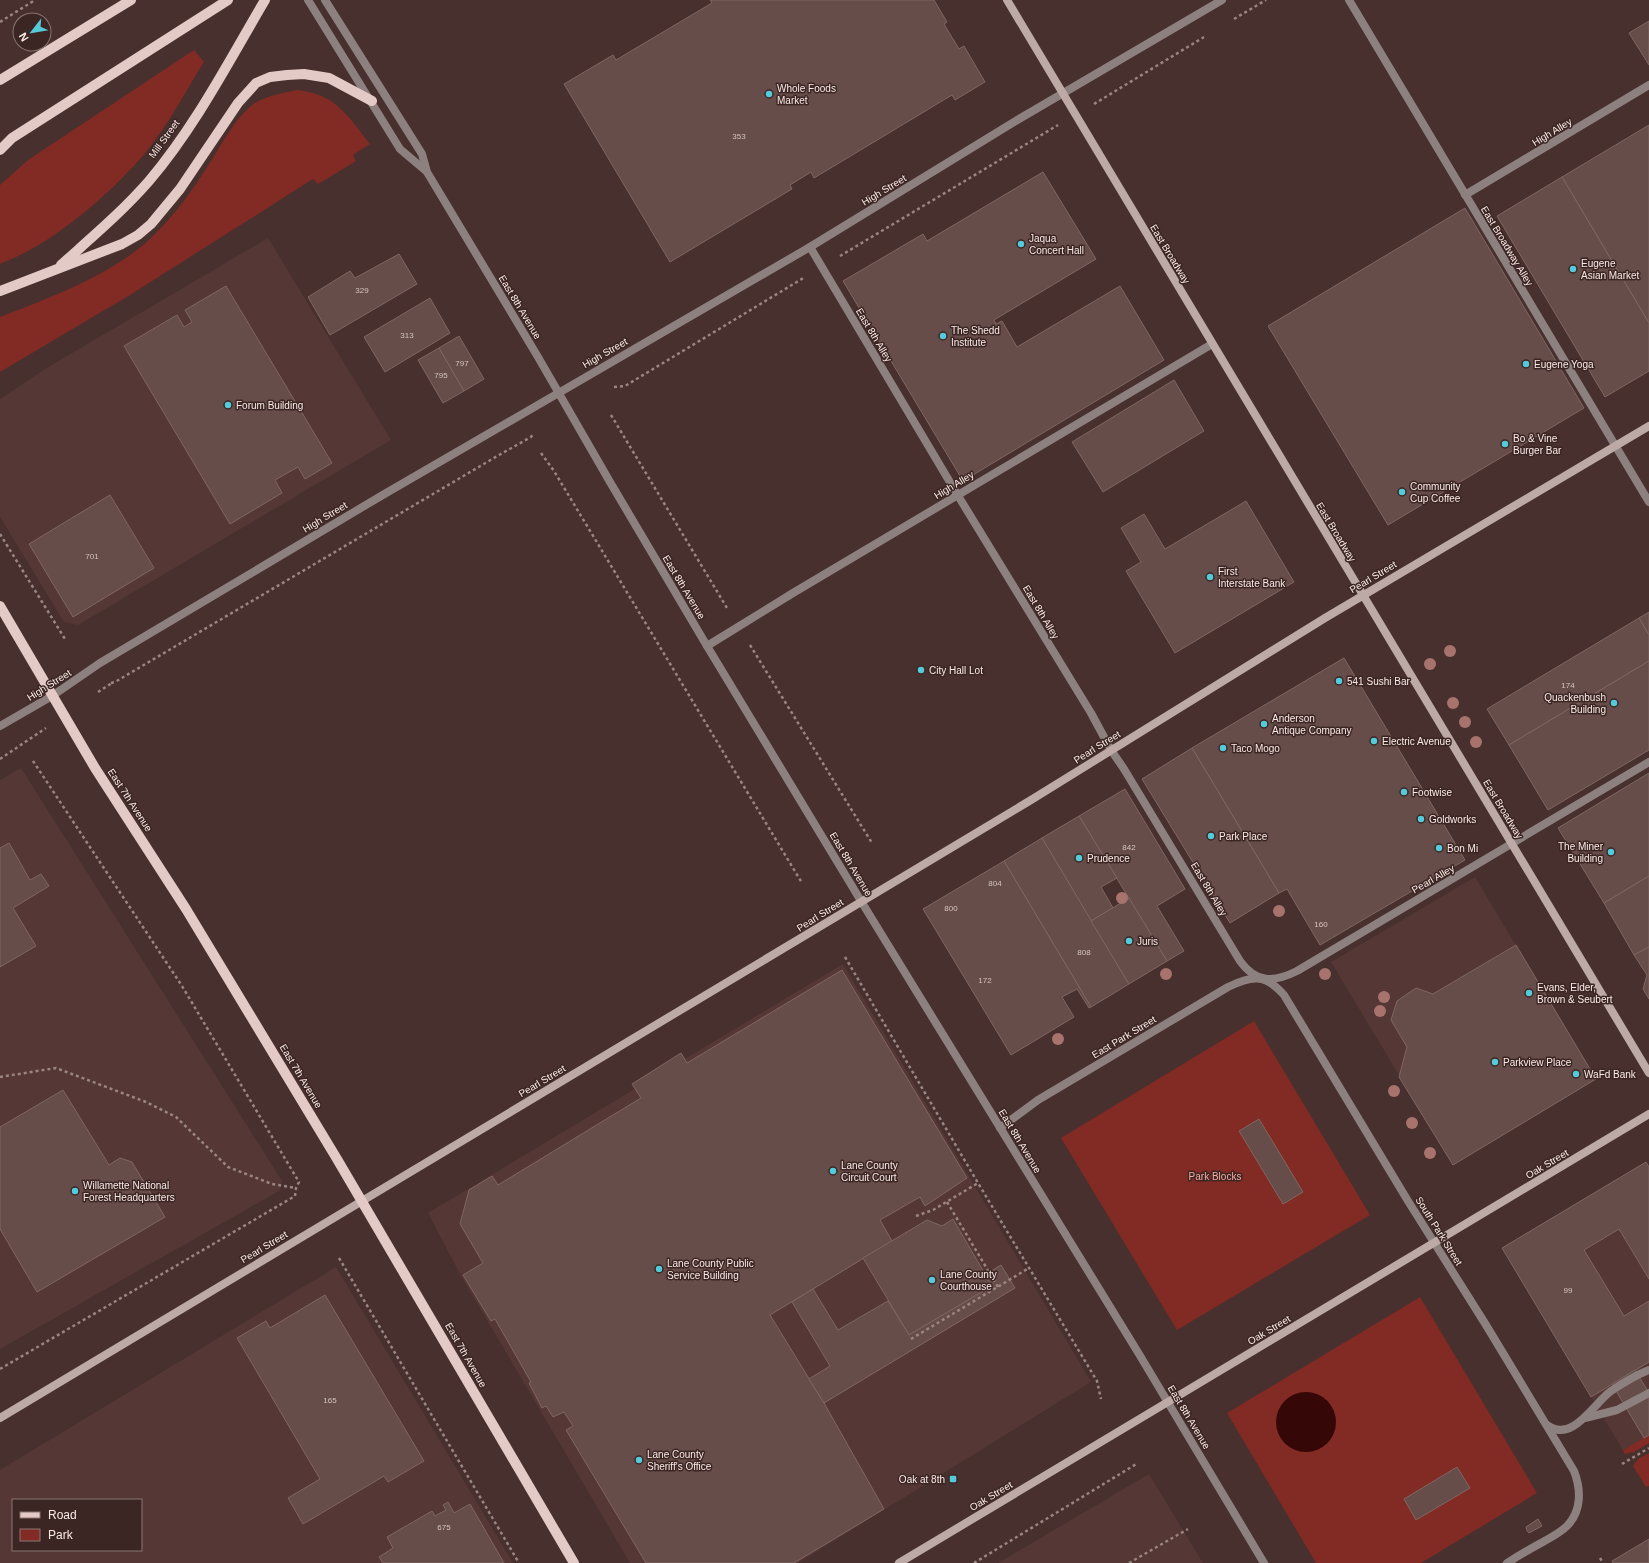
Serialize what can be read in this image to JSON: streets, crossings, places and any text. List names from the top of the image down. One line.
{"streets":{"main road":["Mill Street","East Broadway","Pearl Street","East 7th Avenue","Oak Street"],"street":["High Alley","High Street","East Broadway Alley","East 8th Avenue","East 8th Alley","Pearl Alley","East Park Street","South Park Street"]},"crossings":[["High Alley","East Broadway Alley"],["High Alley","East Broadway"],["High Alley","East 8th Avenue"],["High Alley","East 8th Alley"],["High Street","East Broadway"],["High Street","East 8th Avenue"],["High Street","East 8th Alley"],["High Street","East 7th Avenue"],["East Broadway Alley","Pearl Street"],["East Broadway","Pearl Street"],["East Broadway","Pearl Alley"],["East 8th Avenue","Pearl Street"],["East 8th Avenue","East Park Street"],["East 8th Avenue","Oak Street"],["East 8th Alley","Pearl Street"],["East 8th Alley","Pearl Alley"],["East 8th Alley","East Park Street"],["East 8th Alley","South Park Street"],["Pearl Street","East 7th Avenue"],["Pearl Alley","East Park Street"],["Pearl Alley","South Park Street"],["East Park Street","South Park Street"],["Oak Street","South Park Street"]],"parks":["Park Blocks"],"places":{"other":["Whole Foods Market","Jaqua Concert Hall","Eugene Asian Market","The Shedd Institute","Eugene Yoga","Forum Building","Bo & Vine Burger Bar","Community Cup Coffee","First Interstate Bank","City Hall Lot","541 Sushi Bar","Quackenbush Building","Anderson Antique Company","Electric Avenue","Taco Mogo","Footwise","Goldworks","Park Place","Bon Mi","The Miner Building","Prudence","Juris","Evans, Elder, Brown & Seubert","Parkview Place","WaFd Bank","Lane County Circuit Court","Willamette National Forest Headquarters","Lane County Public Service Building","Lane County Courthouse","Lane County Sheriff's Office"],"transit":["Oak at 8th"]},"house_numbers":["353","329","313","797","795","701","174","842","804","800","160","808","172","99","165","675"],"legend":["Road","Park"],"north":"bottom left"}
